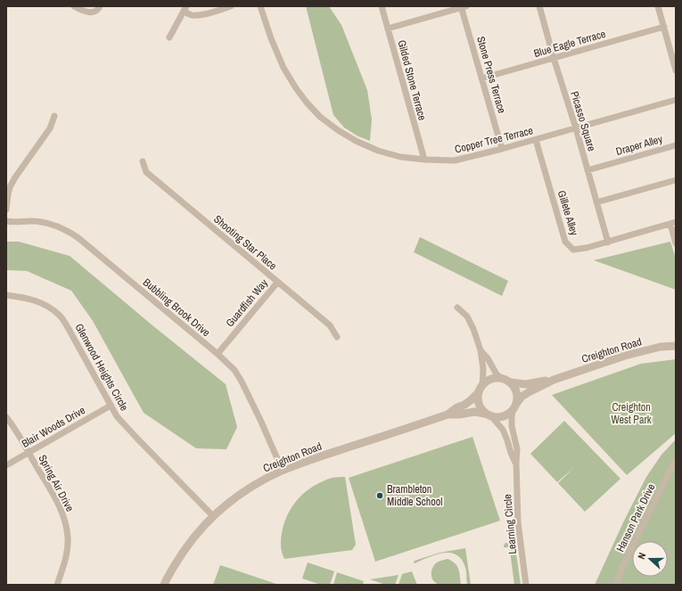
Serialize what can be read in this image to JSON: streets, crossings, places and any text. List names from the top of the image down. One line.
{"streets":{"street":["Blue Eagle Terrace","Stone Press Terrace","Gilded Stone Terrace","Picasso Square","Copper Tree Terrace","Draper Alley","Gillete Alley","Shooting Star Place","Guardfish Way","Bubbling Brook Drive","Creighton Road","Glenwood Heights Circle","Blair Woods Drive","Spring Air Drive","Hanson Park Drive","Learning Circle"]},"crossings":[["Blue Eagle Terrace","Stone Press Terrace"],["Blue Eagle Terrace","Picasso Square"],["Stone Press Terrace","Copper Tree Terrace"],["Gilded Stone Terrace","Copper Tree Terrace"],["Picasso Square","Copper Tree Terrace"],["Picasso Square","Draper Alley"],["Picasso Square","Gillete Alley"],["Copper Tree Terrace","Gillete Alley"],["Shooting Star Place","Guardfish Way"],["Guardfish Way","Bubbling Brook Drive"],["Bubbling Brook Drive","Creighton Road"],["Creighton Road","Glenwood Heights Circle"],["Creighton Road","Learning Circle"],["Glenwood Heights Circle","Blair Woods Drive"],["Blair Woods Drive","Spring Air Drive"]],"parks":["Creighton West Park"],"places":["Brambleton Middle School"],"north":"left"}
